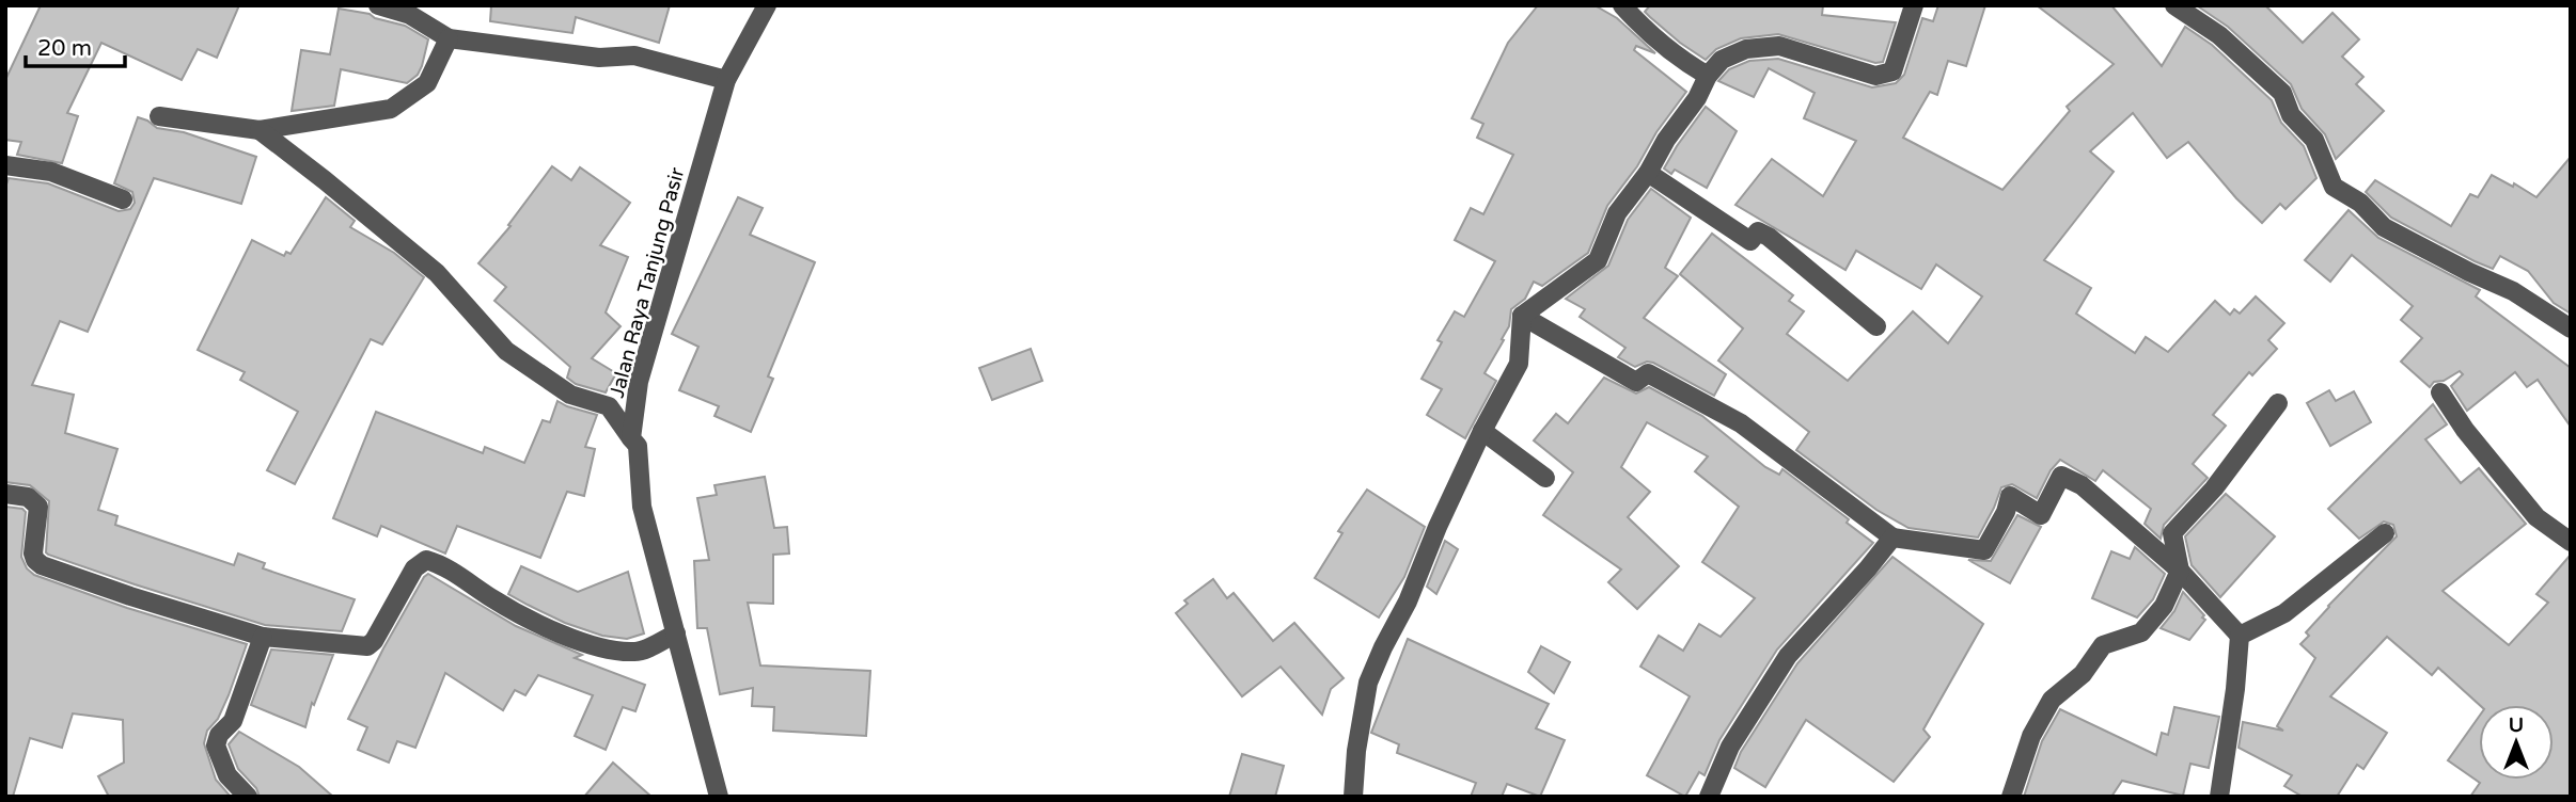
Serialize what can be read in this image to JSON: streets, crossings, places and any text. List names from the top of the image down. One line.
{"streets":{"street":["Jalan Raya Tanjung Pasir"]},"scale_bar":"20 m","north":"top"}
